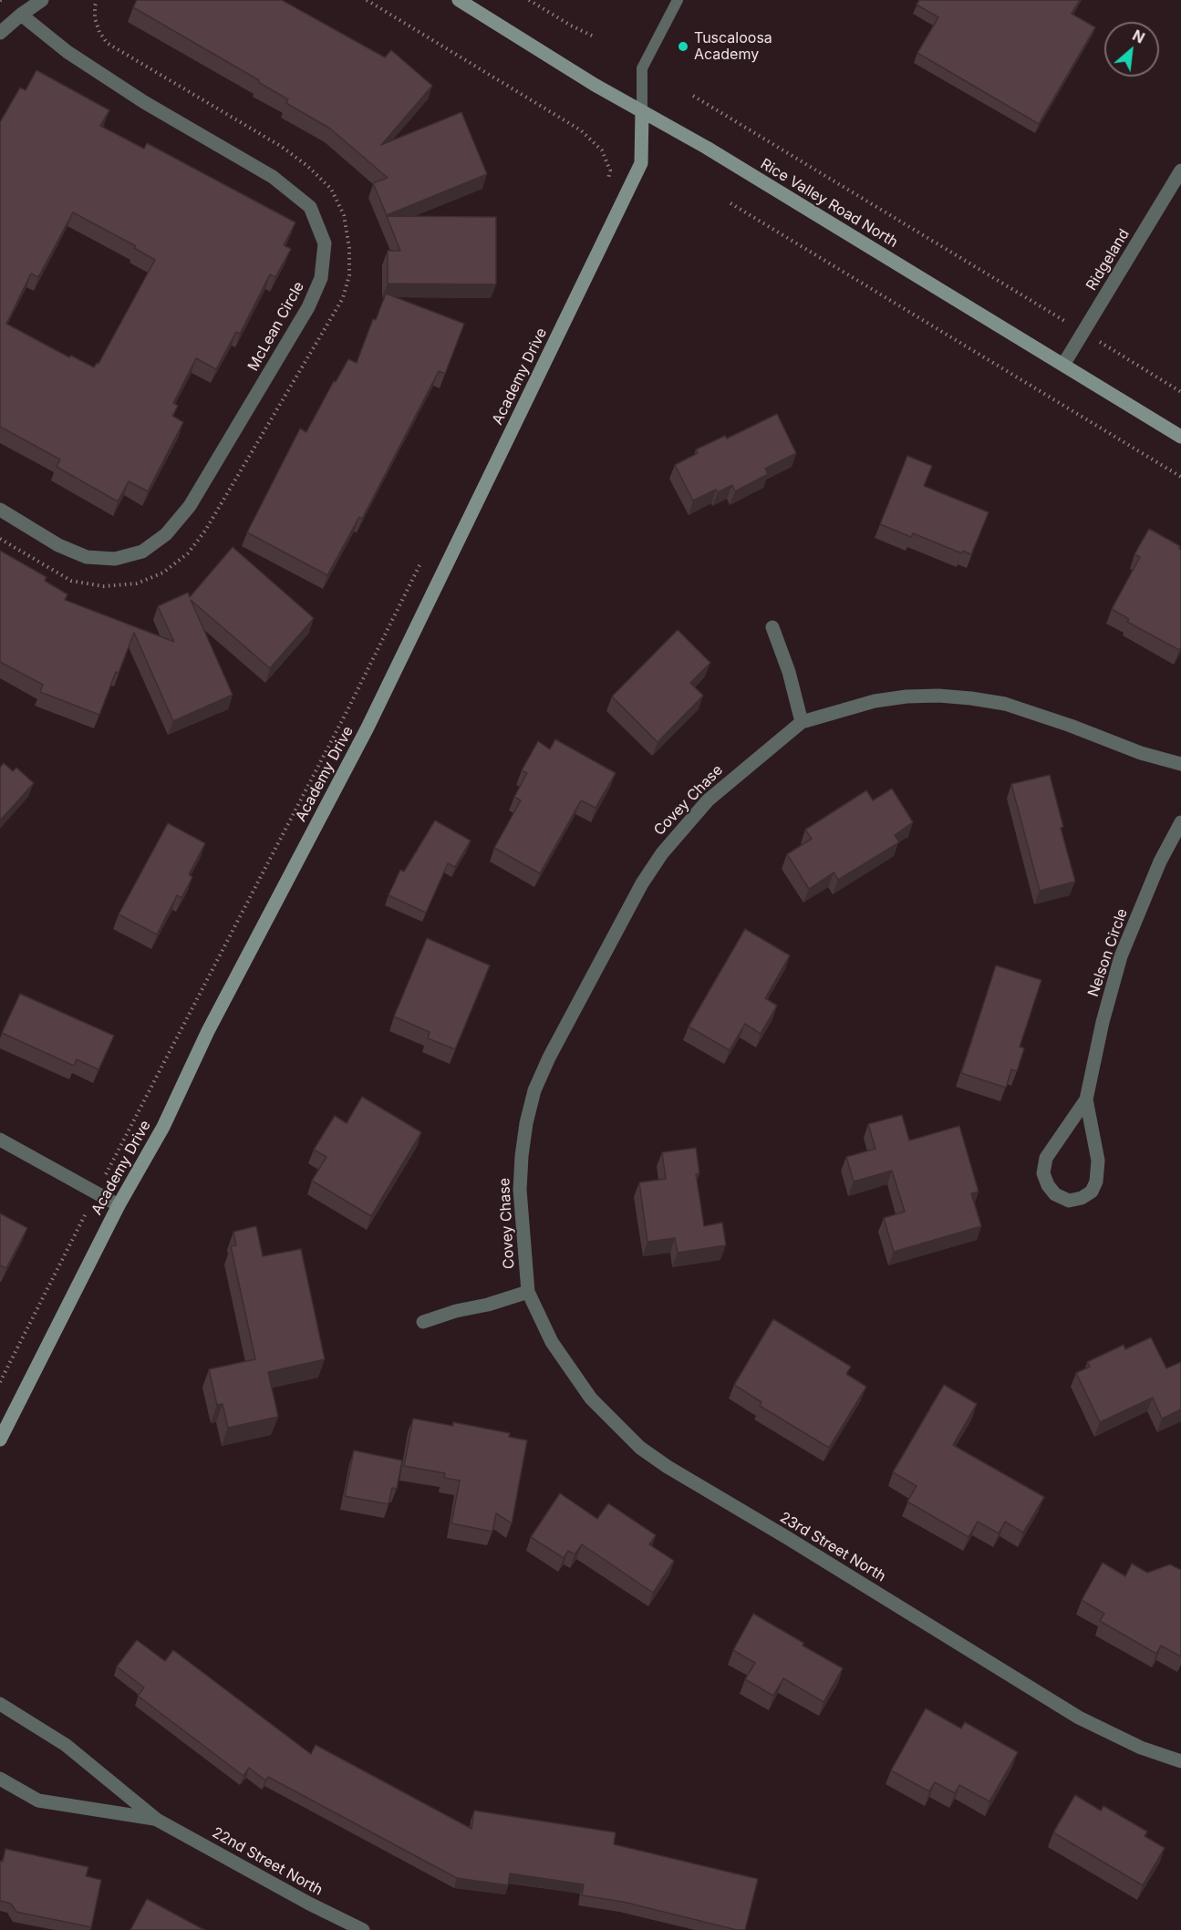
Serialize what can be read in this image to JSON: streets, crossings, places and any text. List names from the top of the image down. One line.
{"streets":{"street":["Rice Valley Road North","Ridgeland","McLean Circle","Academy Drive","Covey Chase","Nelson Circle","23rd Street North","22nd Street North"]},"crossings":[["Rice Valley Road North","Ridgeland"],["Rice Valley Road North","Academy Drive"],["Covey Chase","23rd Street North"]],"places":["Tuscaloosa Academy"],"north":"top right"}
